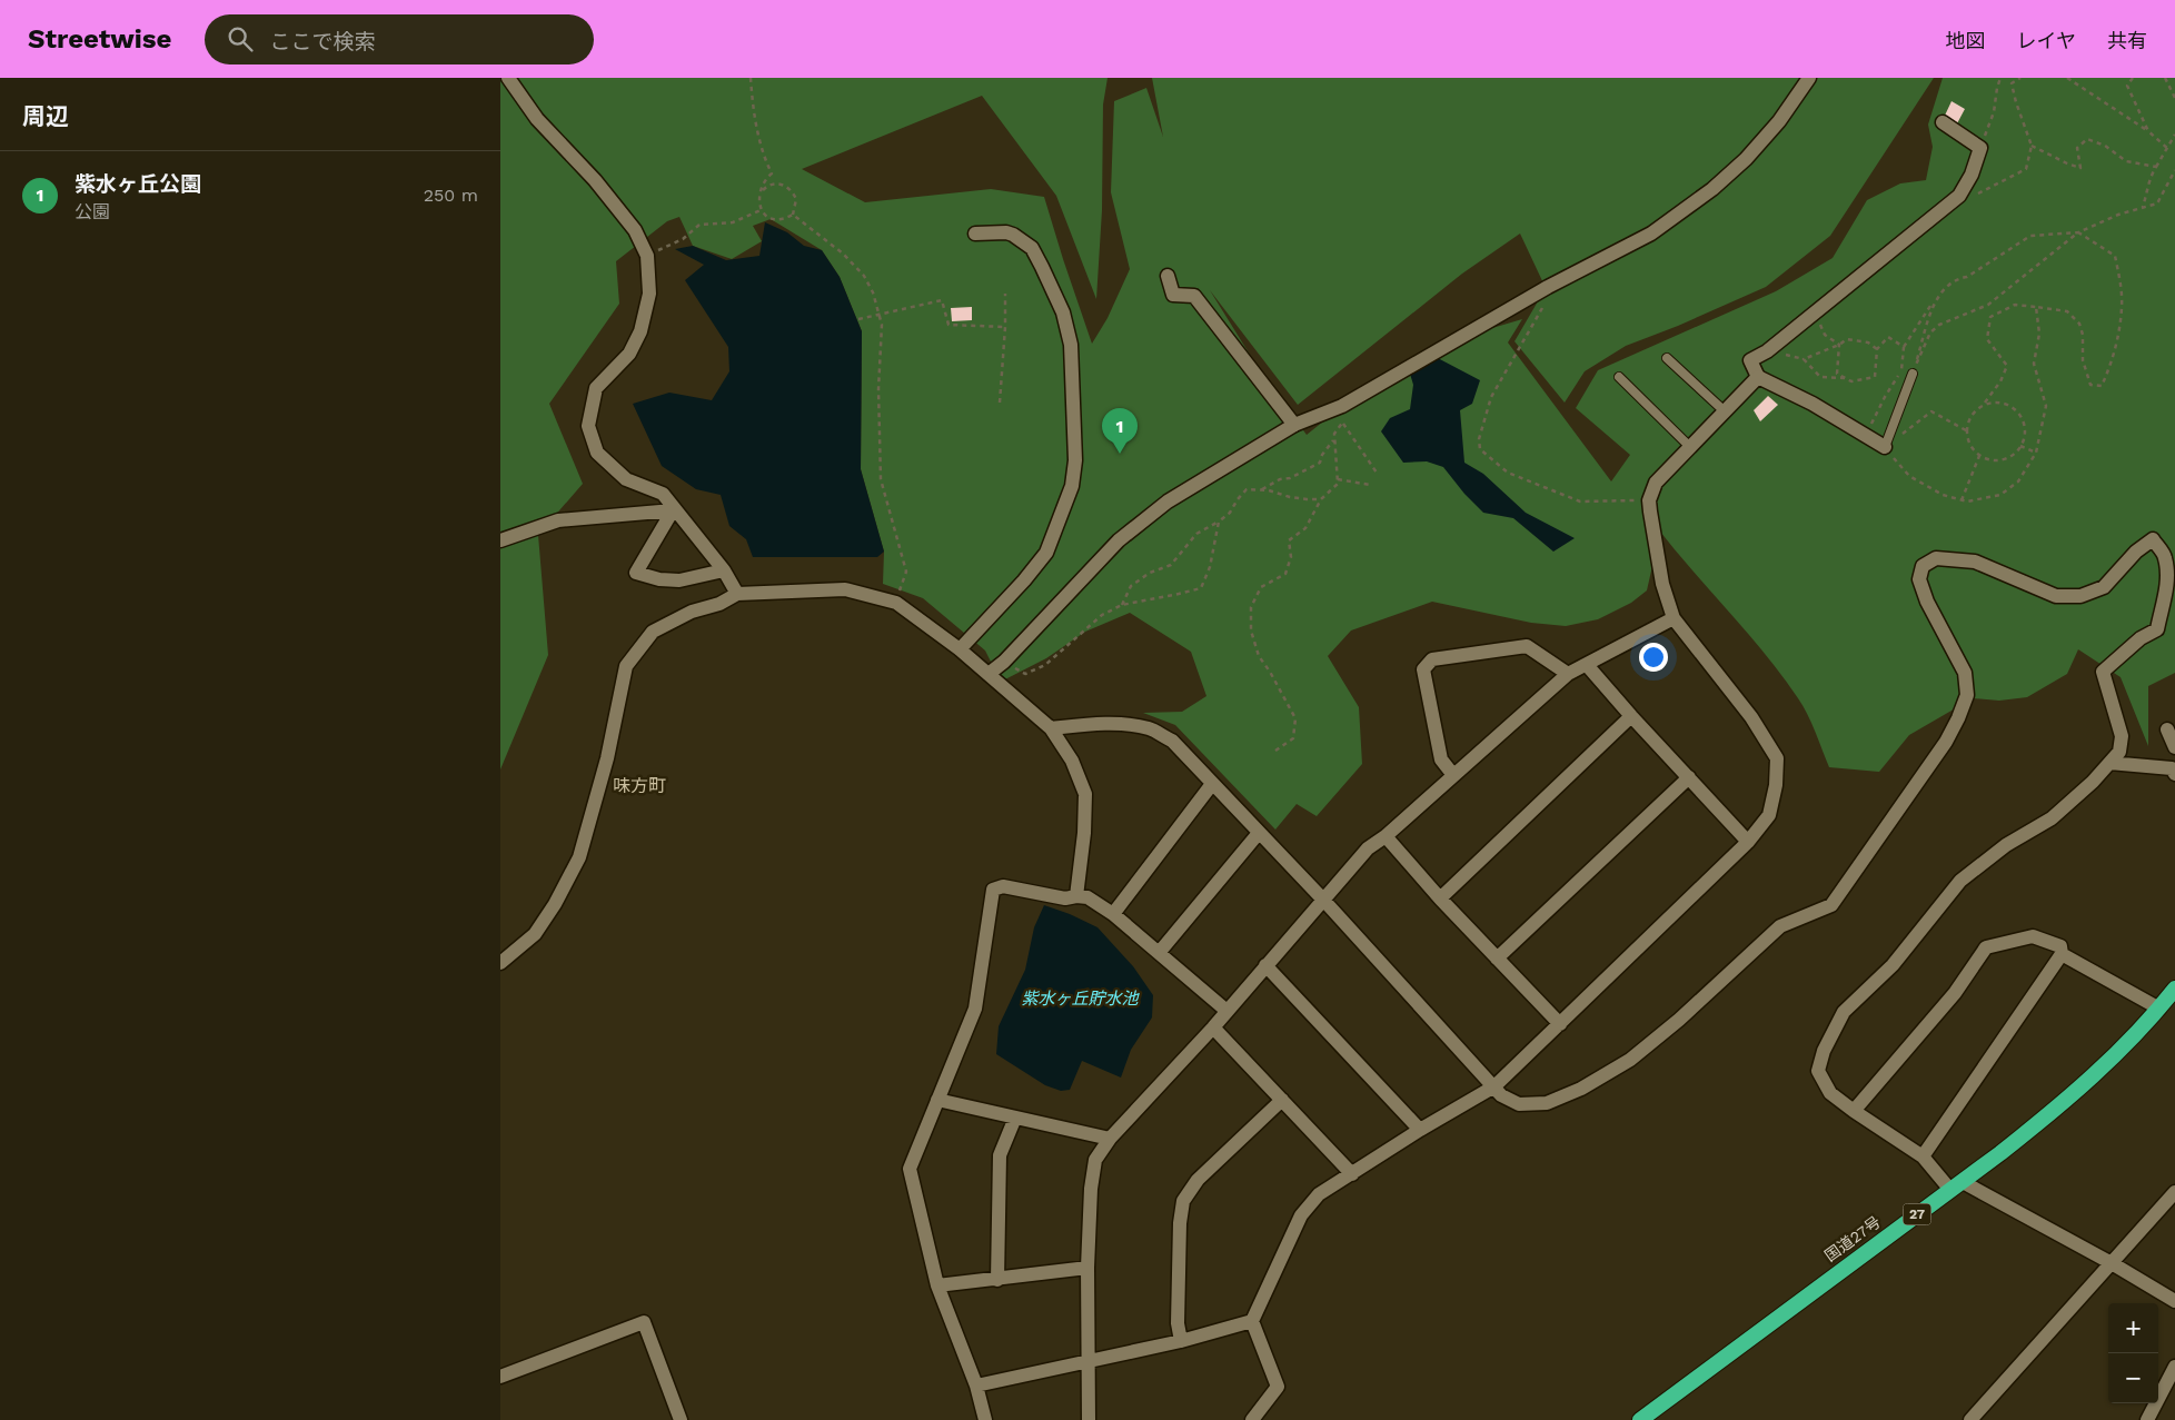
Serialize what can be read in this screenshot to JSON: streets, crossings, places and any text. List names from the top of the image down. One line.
{"streets":{"highway":["27","国道27号"]},"districts":["味方町"],"water":["紫水ヶ丘貯水池"],"page":{"header":"Streetwise","search":"ここで検索","nav":["地図","レイヤ","共有"],"heading":"周辺","list":[{"mark":"1","name":"紫水ヶ丘公園","note":"公園","value":"250 m"}],"pins":"1","map_buttons":["+","−"]}}
